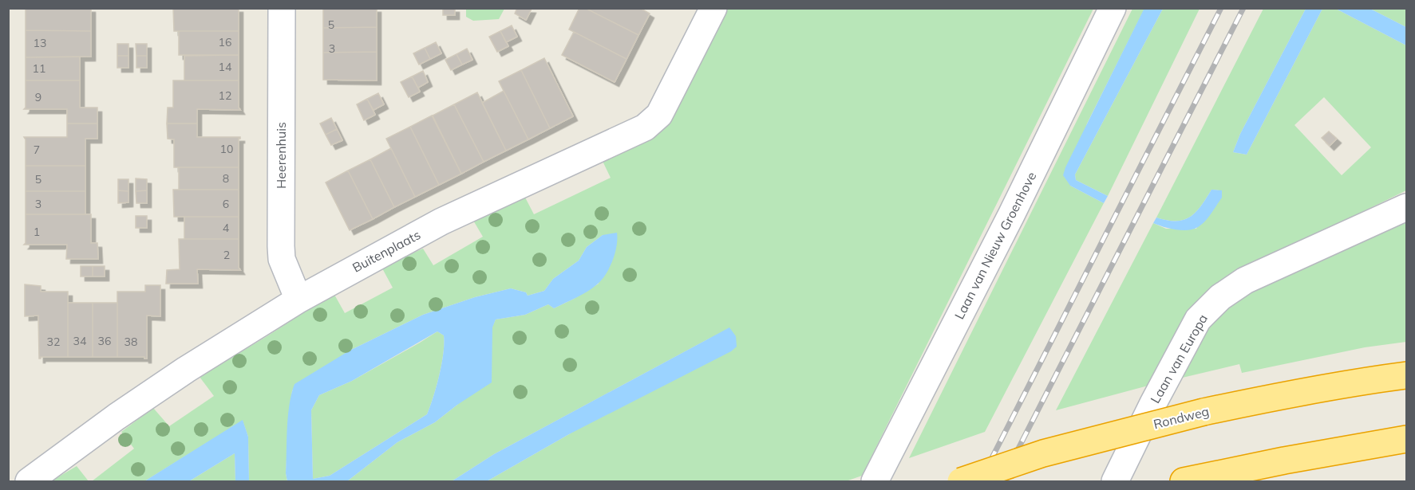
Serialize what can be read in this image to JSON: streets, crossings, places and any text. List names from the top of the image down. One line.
{"streets":{"highway":["Rondweg"],"street":["Heerenhuis","Laan van Nieuw Groenhove","Buitenplaats","Laan van Europa"]},"crossings":[["Heerenhuis","Buitenplaats"]],"house_numbers":["5","16","13","3","14","11","12","9","10","7","8","5","3","6","4","1","2","34","36","32","38"]}
